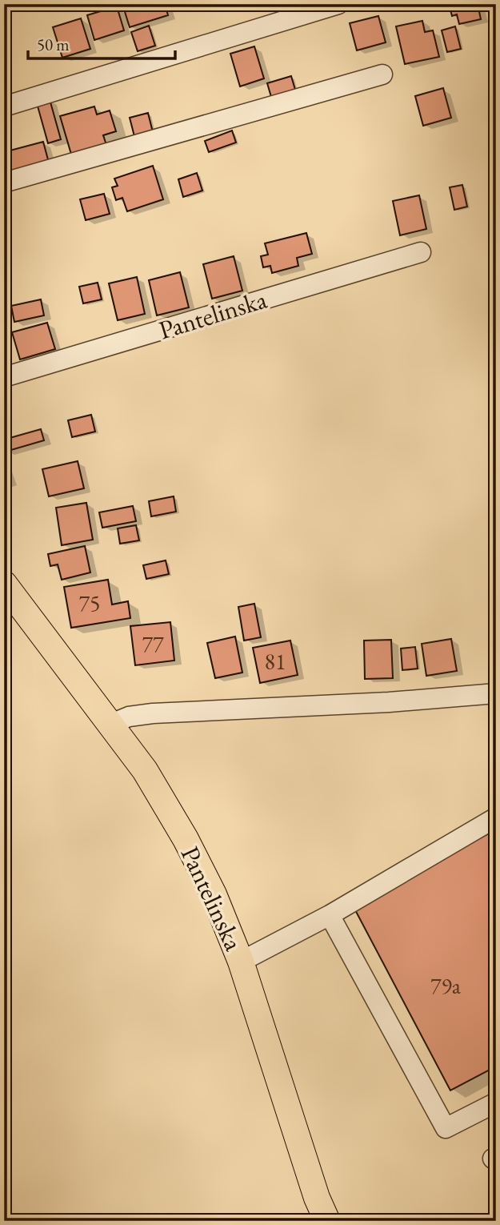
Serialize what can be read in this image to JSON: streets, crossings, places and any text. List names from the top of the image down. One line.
{"streets":{"main road":["Pantelinska"]},"house_numbers":["75","77","81","79a"],"scale_bar":"50 m"}
